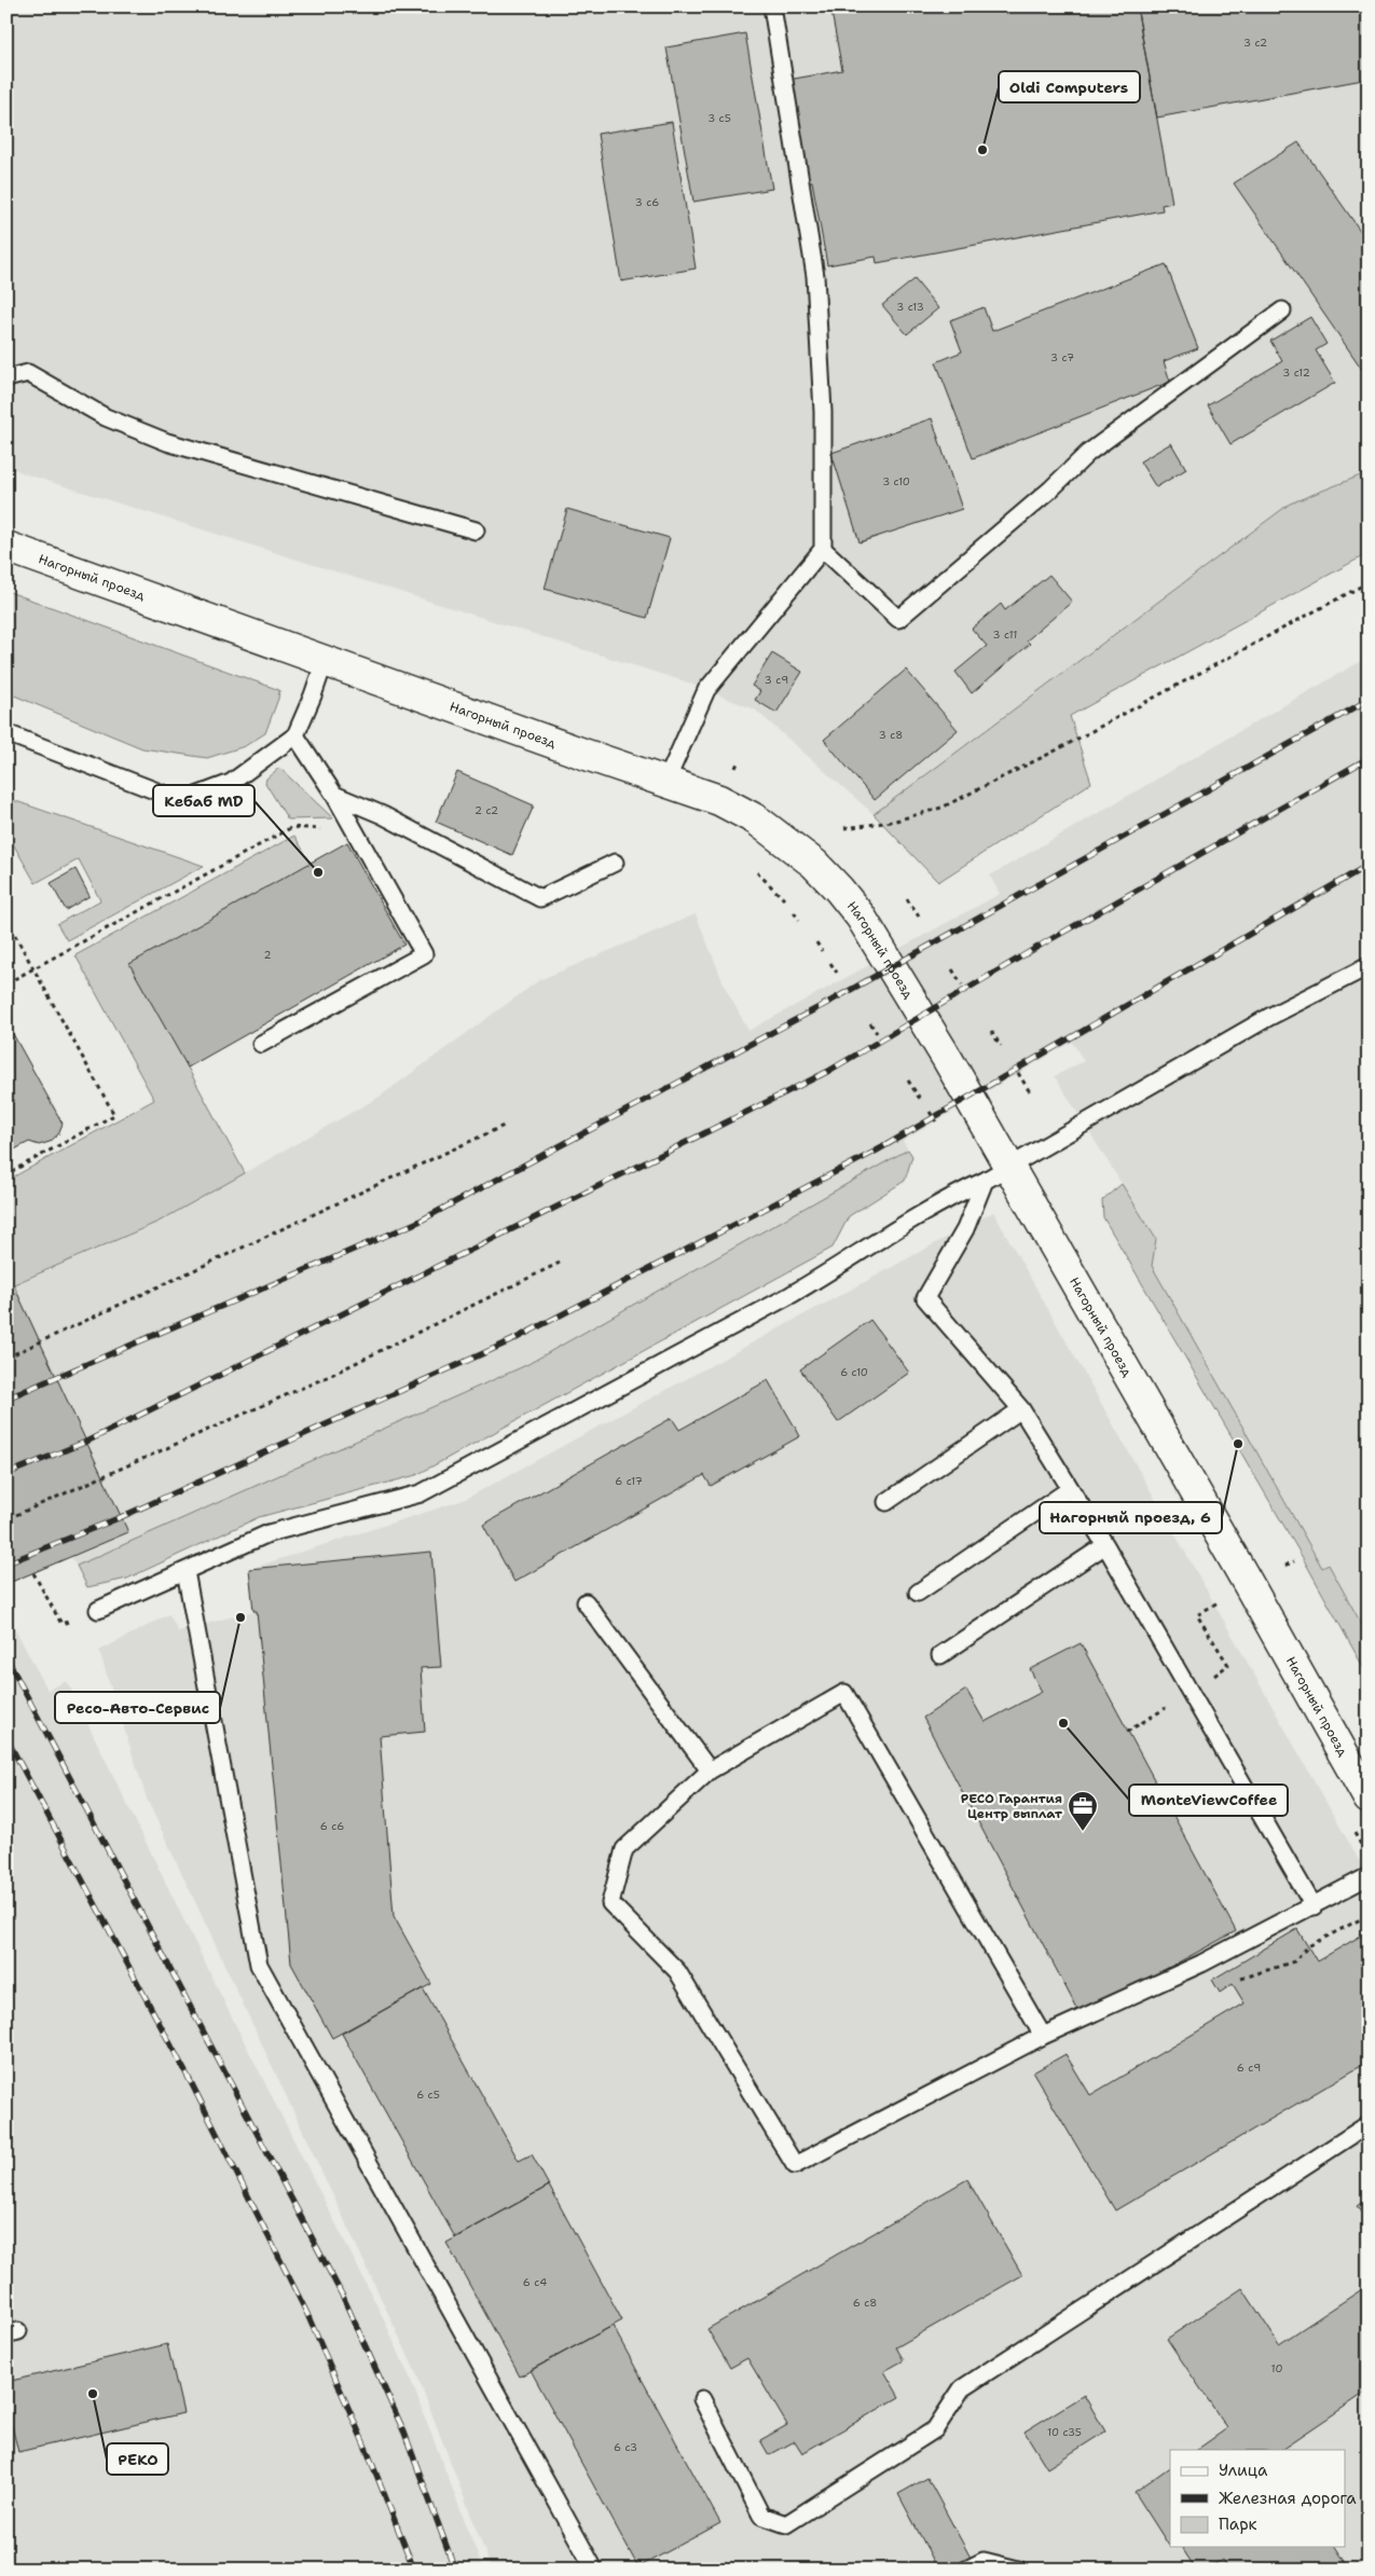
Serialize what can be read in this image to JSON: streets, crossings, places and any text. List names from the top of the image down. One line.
{"streets":{"street":["Нагорный проезд"]},"places":{"other":["Oldi Computers","Кебаб MD","Нагорный проезд, 6","Ресо-Авто-Сервис","MonteViewCoffee","PEKO"],"office":["РЕСО Гарантия Центр выплат"]},"house_numbers":["3 с2","3 с5","3 с6","3 с13","3 с7","3 с12","3 с10","3 с11","3 с9","3 с8","2 с2","2","6 с10","6 с17","6 с6","6 с9","6 с5","6 с4","6 с8","10","10 с35","6 с3"],"legend":["Улица","Железная дорога","Парк"]}
